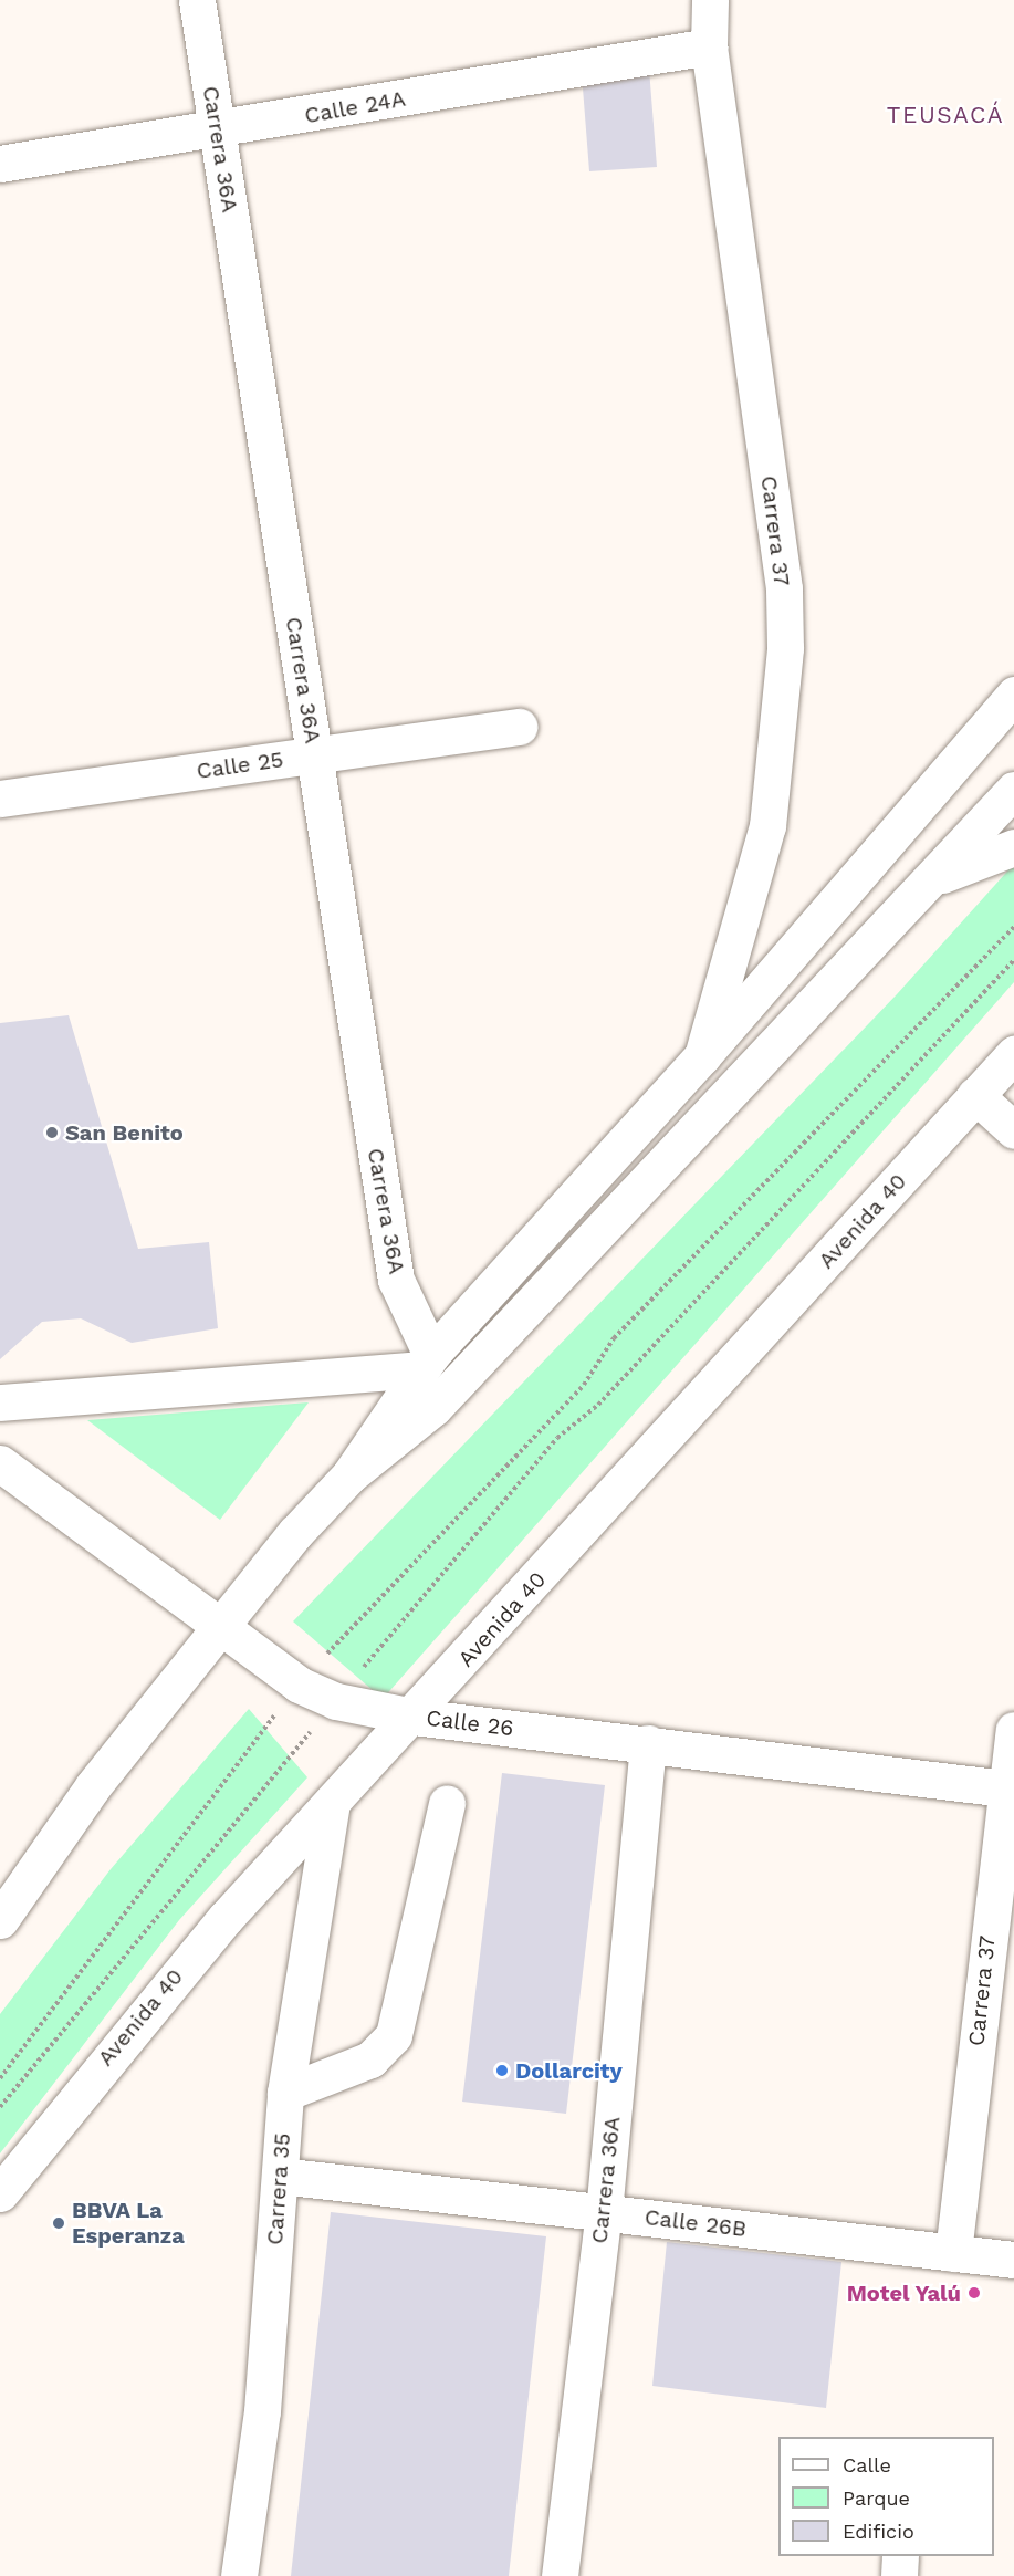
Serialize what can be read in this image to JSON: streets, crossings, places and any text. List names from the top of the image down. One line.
{"streets":{"main road":["Calle 24A","Carrera 36A","Carrera 37","Calle 25","Avenida 40","Calle 26","Carrera 35","Calle 26B"]},"crossings":[["Calle 24A","Carrera 36A"],["Calle 24A","Carrera 37"],["Carrera 36A","Calle 25"],["Carrera 36A","Calle 26"],["Carrera 36A","Calle 26B"],["Carrera 37","Calle 26"],["Carrera 37","Calle 26B"],["Avenida 40","Calle 26"],["Avenida 40","Carrera 35"],["Carrera 35","Calle 26B"]],"districts":["TEUSACÁ"],"places":["San Benito","Dollarcity","BBVA La Esperanza","Motel Yalú"],"legend":["Calle","Parque","Edificio"]}
